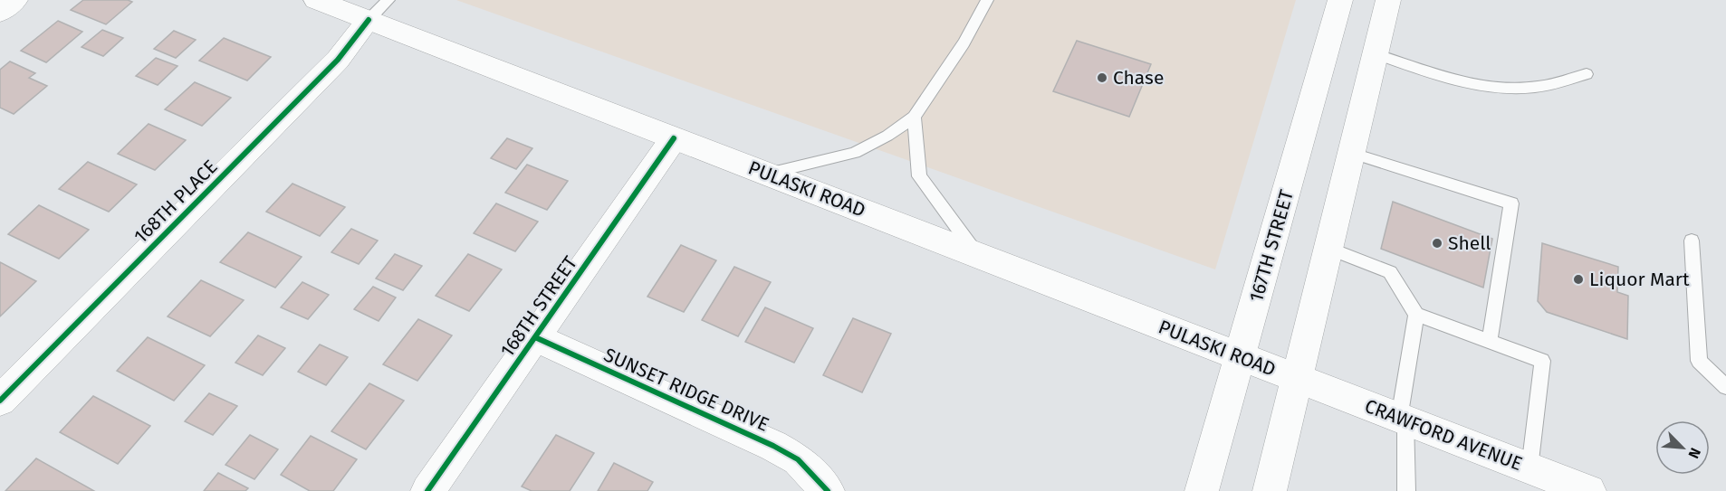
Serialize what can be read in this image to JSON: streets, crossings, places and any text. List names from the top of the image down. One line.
{"streets":{"main road":["PULASKI ROAD","168TH PLACE","167TH STREET","168TH STREET","SUNSET RIDGE DRIVE","CRAWFORD AVENUE"]},"crossings":[["PULASKI ROAD","168TH PLACE"],["PULASKI ROAD","167TH STREET"],["PULASKI ROAD","168TH STREET"],["PULASKI ROAD","CRAWFORD AVENUE"],["168TH STREET","SUNSET RIDGE DRIVE"]],"places":["Chase","Shell","Liquor Mart"],"north":"bottom right"}
